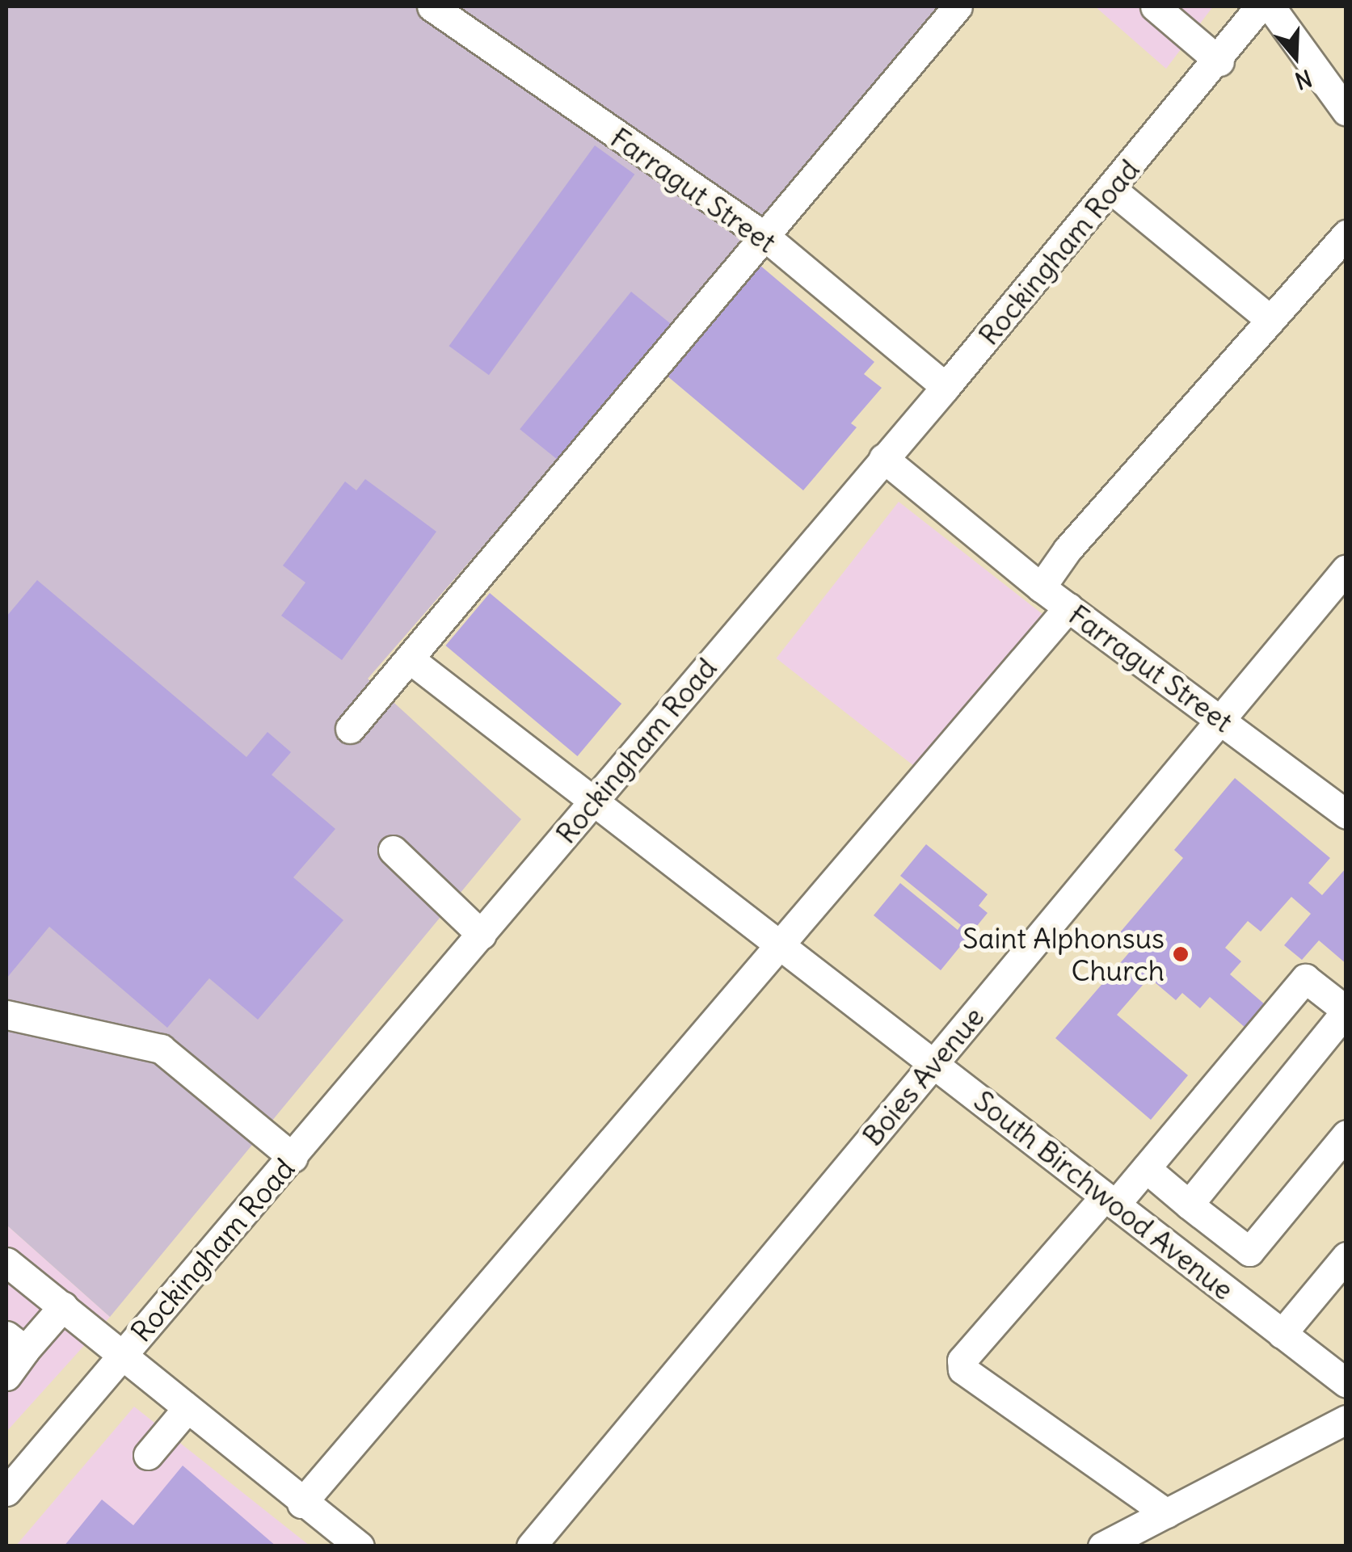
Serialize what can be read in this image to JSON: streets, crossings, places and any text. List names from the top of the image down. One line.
{"streets":{"street":["Farragut Street","Rockingham Road","Boies Avenue","South Birchwood Avenue"]},"crossings":[["Farragut Street","Rockingham Road"],["Farragut Street","Boies Avenue"],["Rockingham Road","South Birchwood Avenue"],["Boies Avenue","South Birchwood Avenue"]],"places":["Saint Alphonsus Church"],"north":"bottom"}
